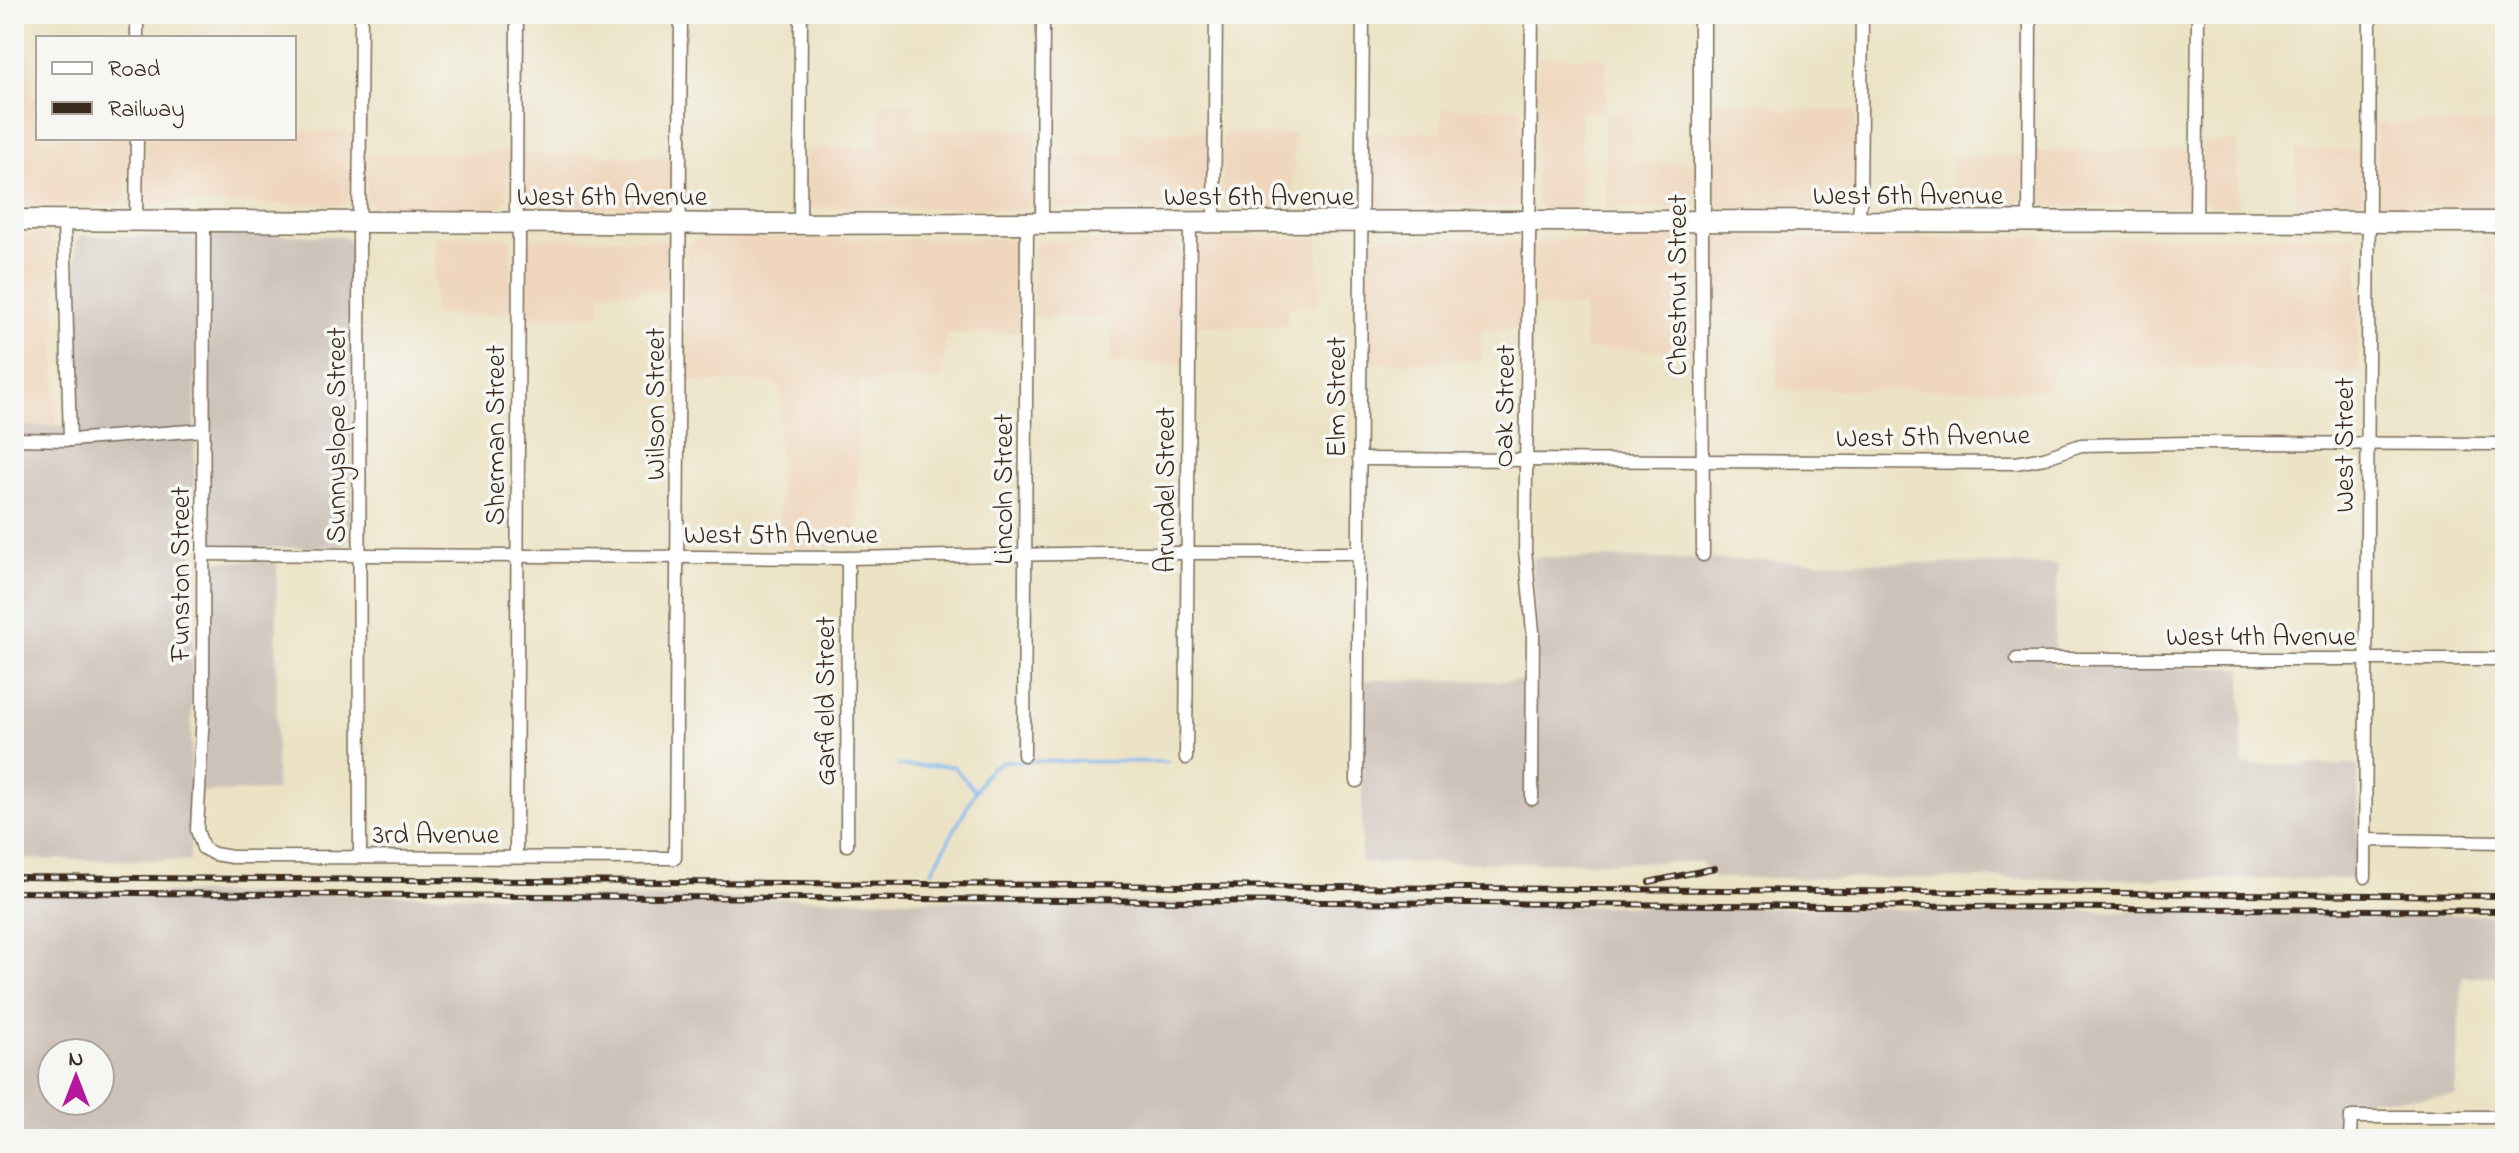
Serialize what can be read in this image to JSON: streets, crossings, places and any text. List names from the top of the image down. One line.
{"streets":{"main road":["West 6th Avenue"],"street":["Chestnut Street","Elm Street","Wilson Street","Oak Street","Sunnyslope Street","Sherman Street","West 5th Avenue","West Street","Lincoln Street","Arundel Street","Funston Street","West 4th Avenue","Garfield Street","3rd Avenue"]},"crossings":[["West 6th Avenue","Chestnut Street"],["West 6th Avenue","Elm Street"],["West 6th Avenue","Wilson Street"],["West 6th Avenue","Oak Street"],["West 6th Avenue","Sunnyslope Street"],["West 6th Avenue","Sherman Street"],["West 6th Avenue","West Street"],["West 6th Avenue","Lincoln Street"],["West 6th Avenue","Arundel Street"],["West 6th Avenue","Funston Street"],["Chestnut Street","West 5th Avenue"],["Elm Street","West 5th Avenue"],["Wilson Street","West 5th Avenue"],["Wilson Street","3rd Avenue"],["Oak Street","West 5th Avenue"],["Sunnyslope Street","West 5th Avenue"],["Sunnyslope Street","3rd Avenue"],["Sherman Street","West 5th Avenue"],["Sherman Street","3rd Avenue"],["West 5th Avenue","West Street"],["West 5th Avenue","Lincoln Street"],["West 5th Avenue","Arundel Street"],["West 5th Avenue","Funston Street"],["West 5th Avenue","Garfield Street"],["West Street","West 4th Avenue"],["Funston Street","3rd Avenue"]],"legend":["Road","Railway"],"north":"top"}
